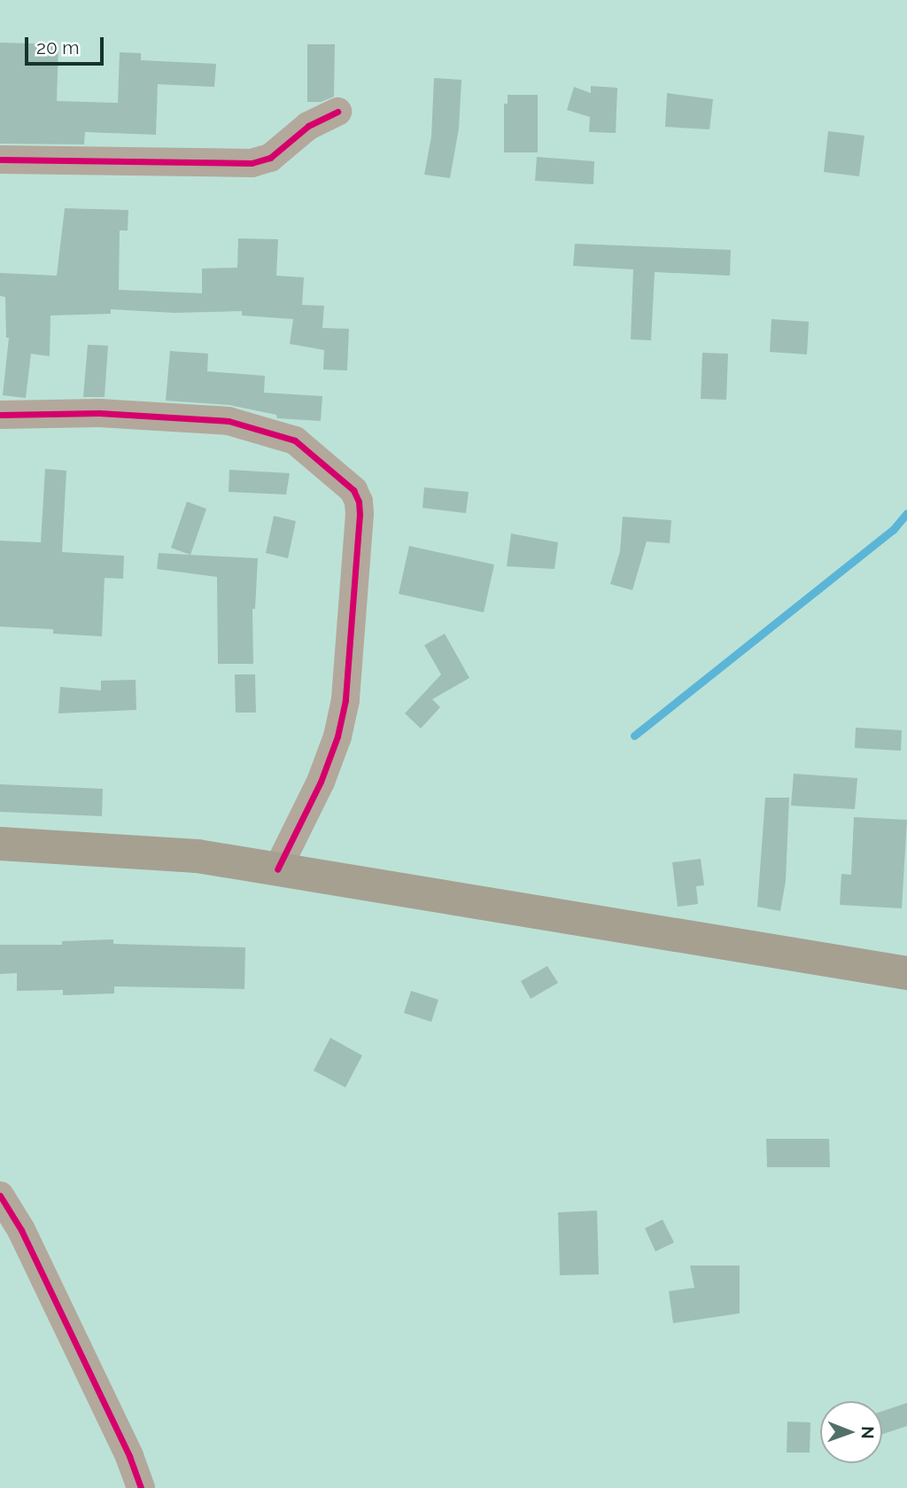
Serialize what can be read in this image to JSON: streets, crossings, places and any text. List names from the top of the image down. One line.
{"scale_bar":"20 m","north":"right"}
